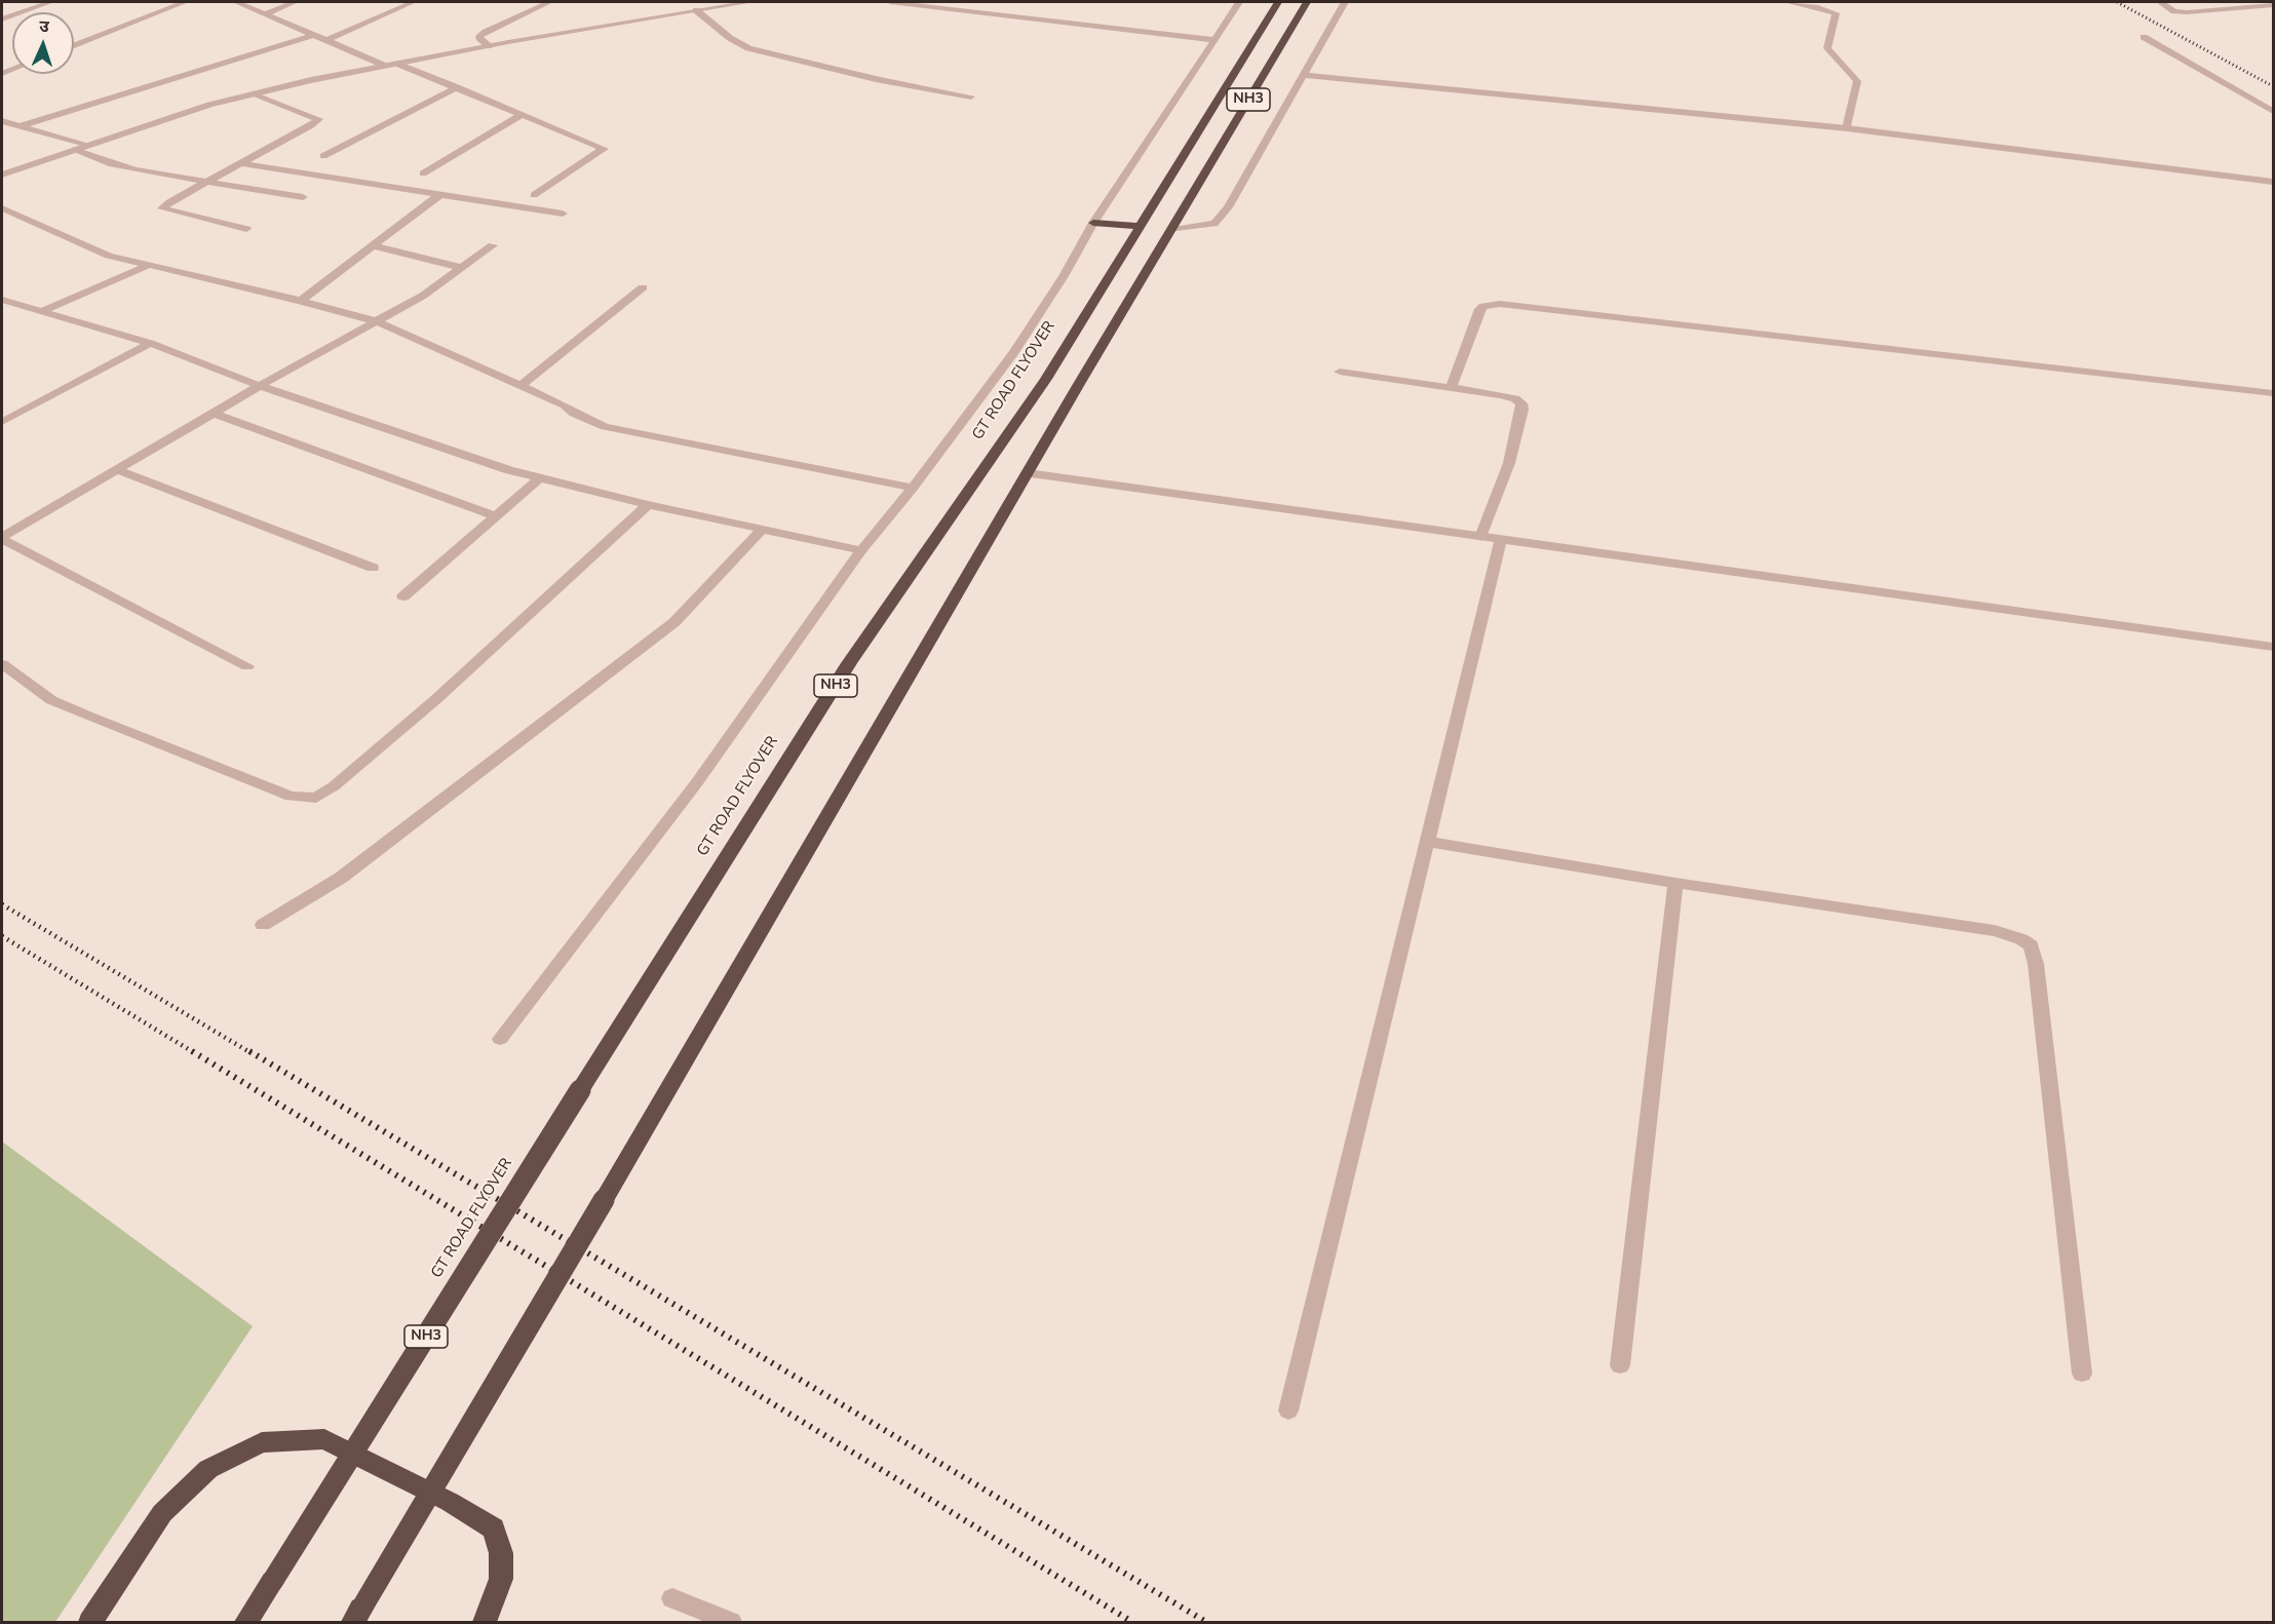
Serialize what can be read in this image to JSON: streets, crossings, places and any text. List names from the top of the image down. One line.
{"streets":{"highway":["NH3","GT ROAD FLYOVER"]},"north":"top"}
